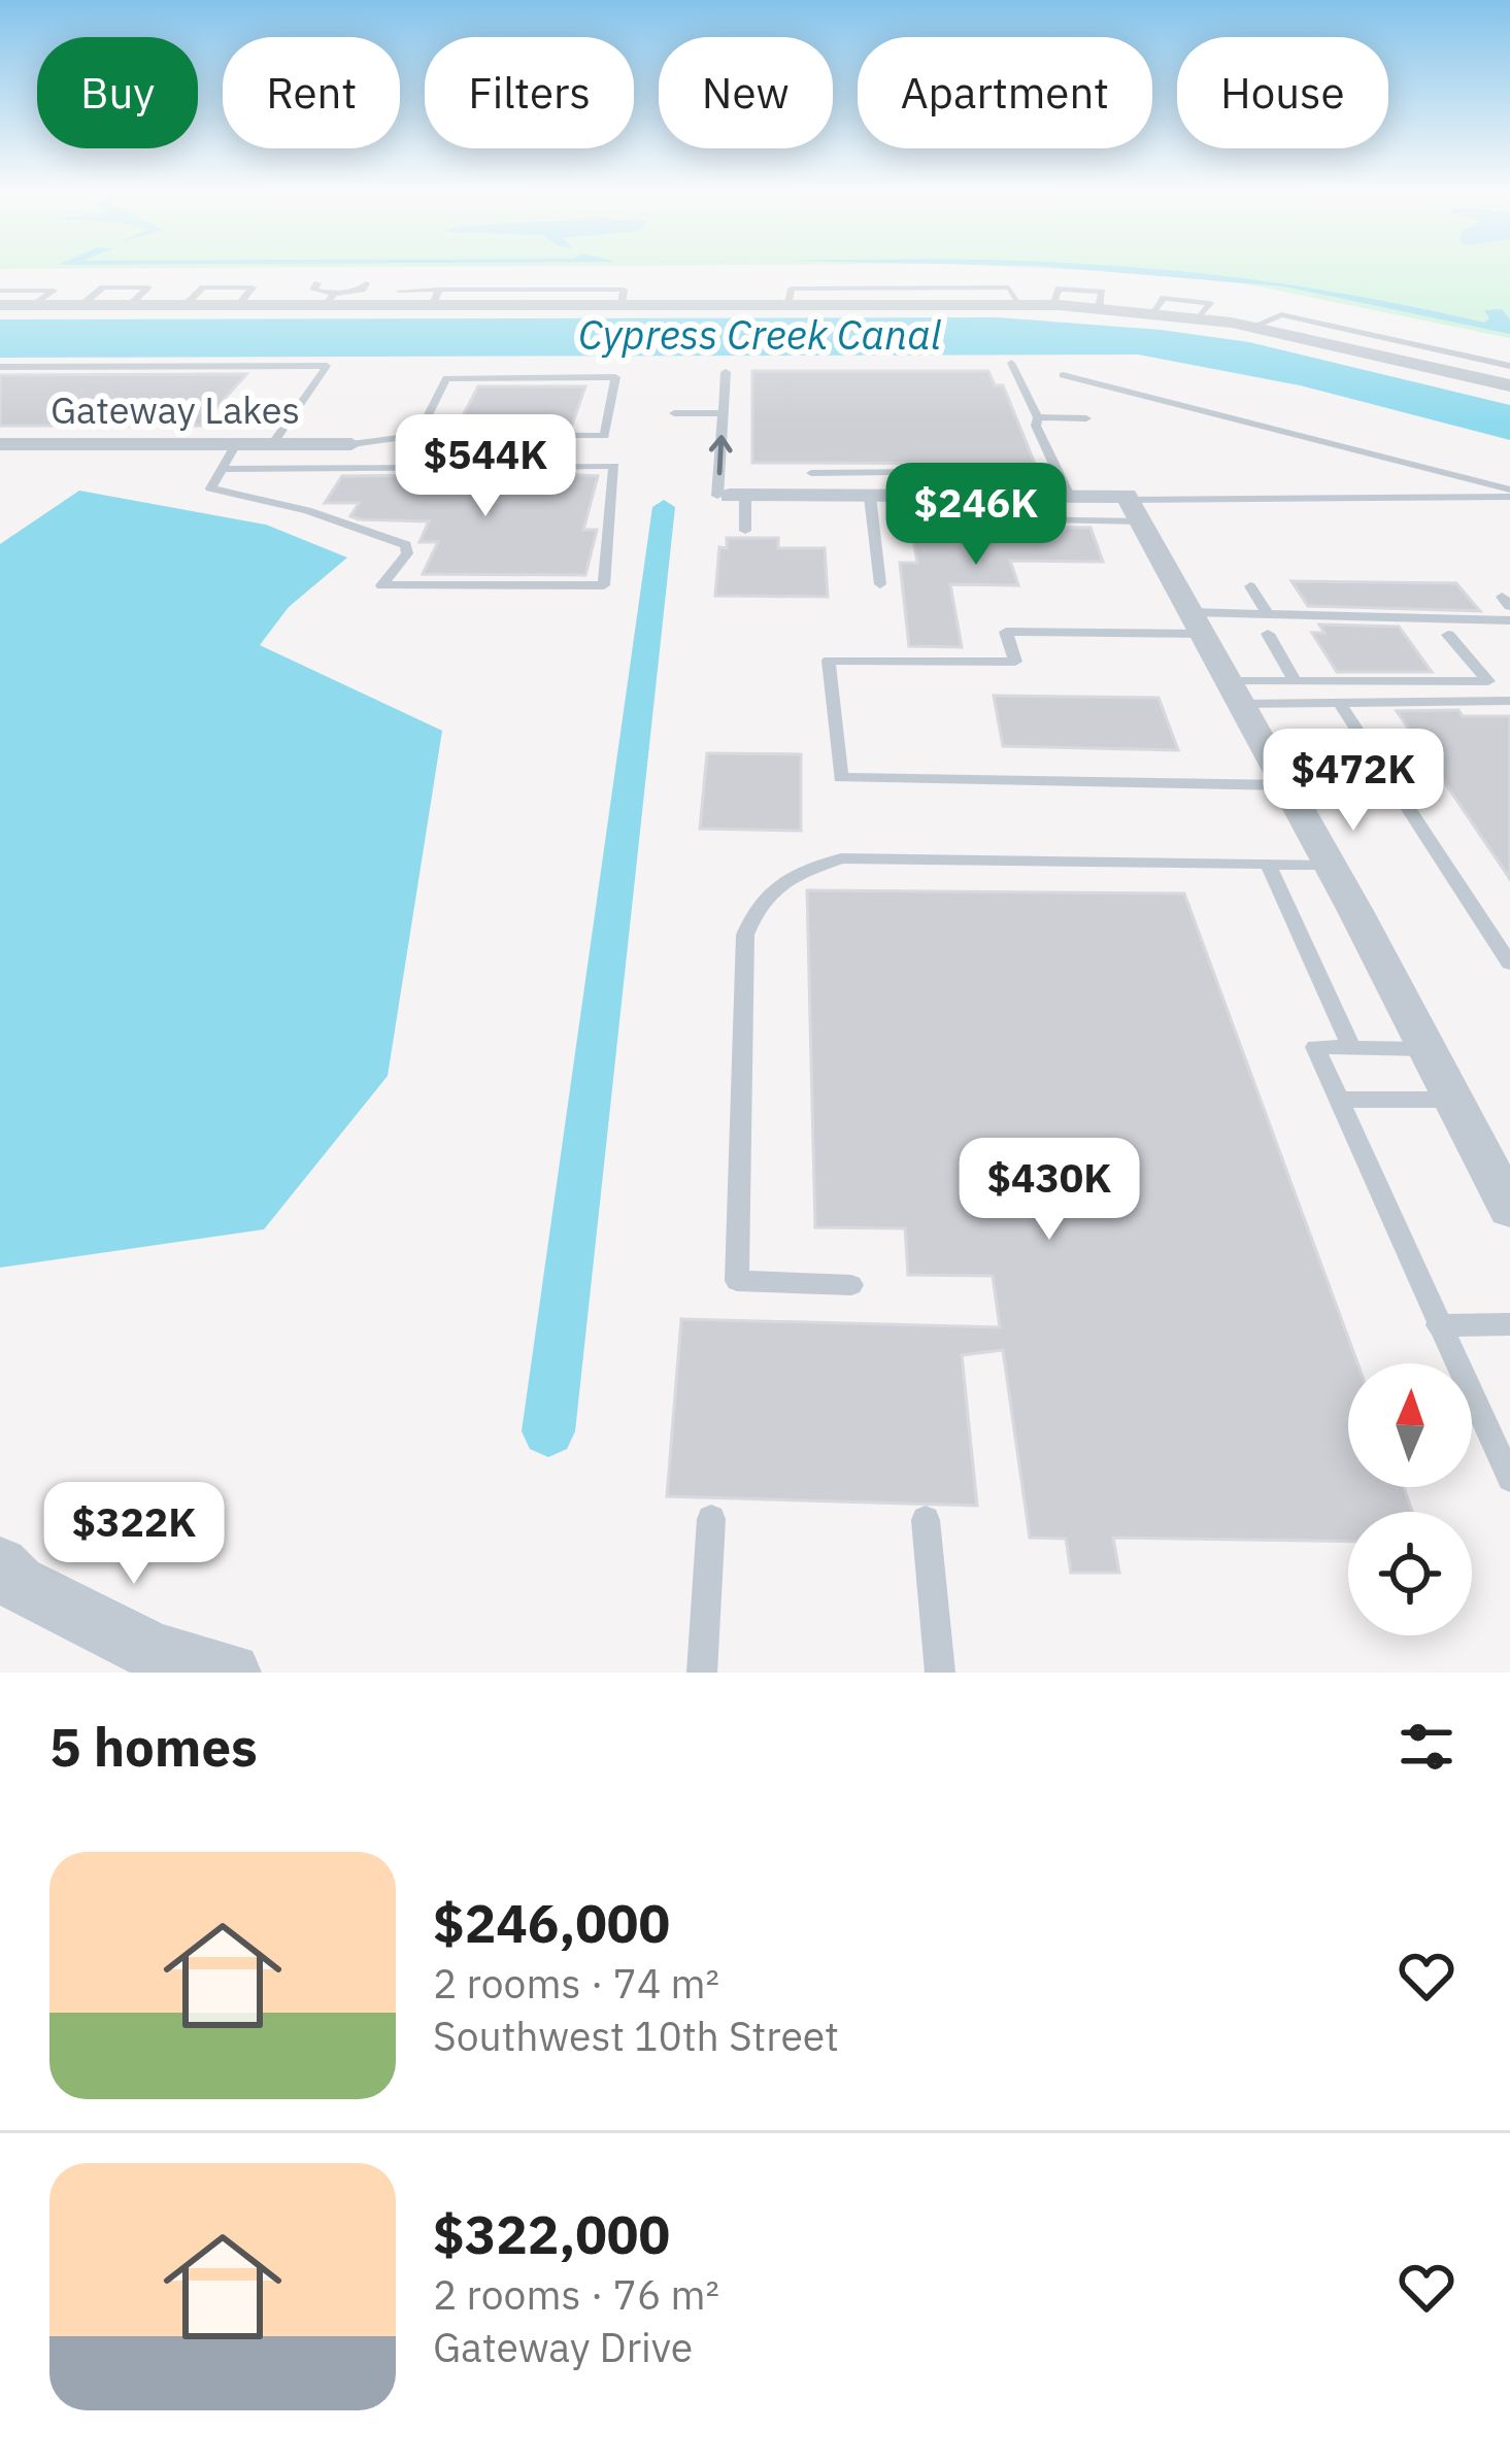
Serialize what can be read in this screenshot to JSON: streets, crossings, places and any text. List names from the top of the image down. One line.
{"streets":{"street":["Gateway Lakes"]},"water":["Cypress Creek Canal"],"north":"top","page":{"chip":["Buy","Rent","Filters","New","Apartment","House"],"price":["$544K","$246K","$472K","$430K","$322K"],"heading":"5 homes","list":[{"name":"$246,000","note":"2 rooms · 74 m² · Southwest 10th Street"},{"name":"$322,000","note":"2 rooms · 76 m² · Gateway Drive"}]}}
